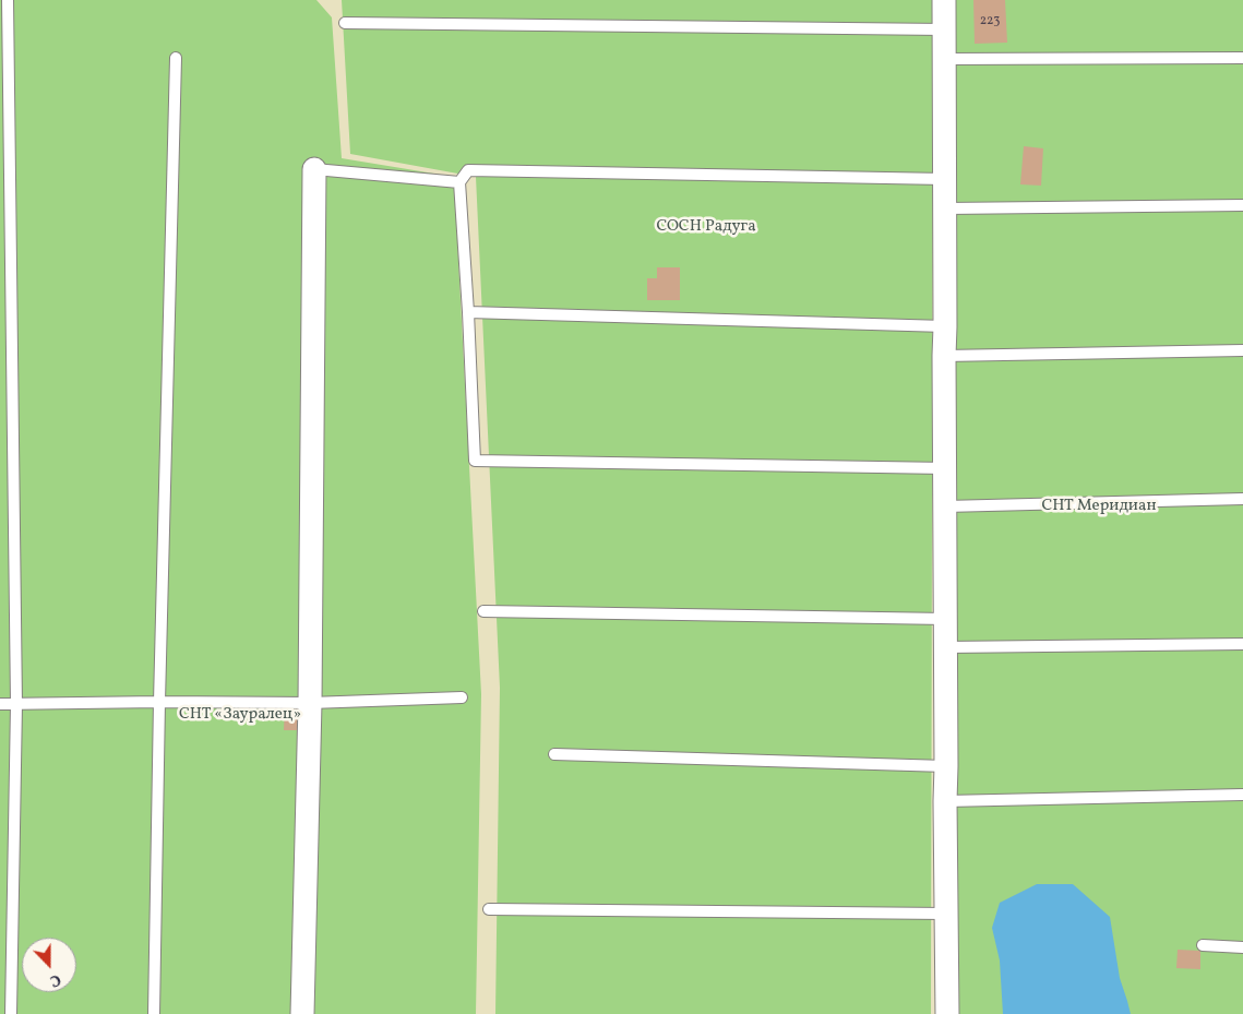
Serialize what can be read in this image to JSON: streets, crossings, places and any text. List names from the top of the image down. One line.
{"parks":["СОСН Радуга","СНТ Меридиан","СНТ «Зауралец»"],"house_numbers":["223"],"north":"bottom"}
